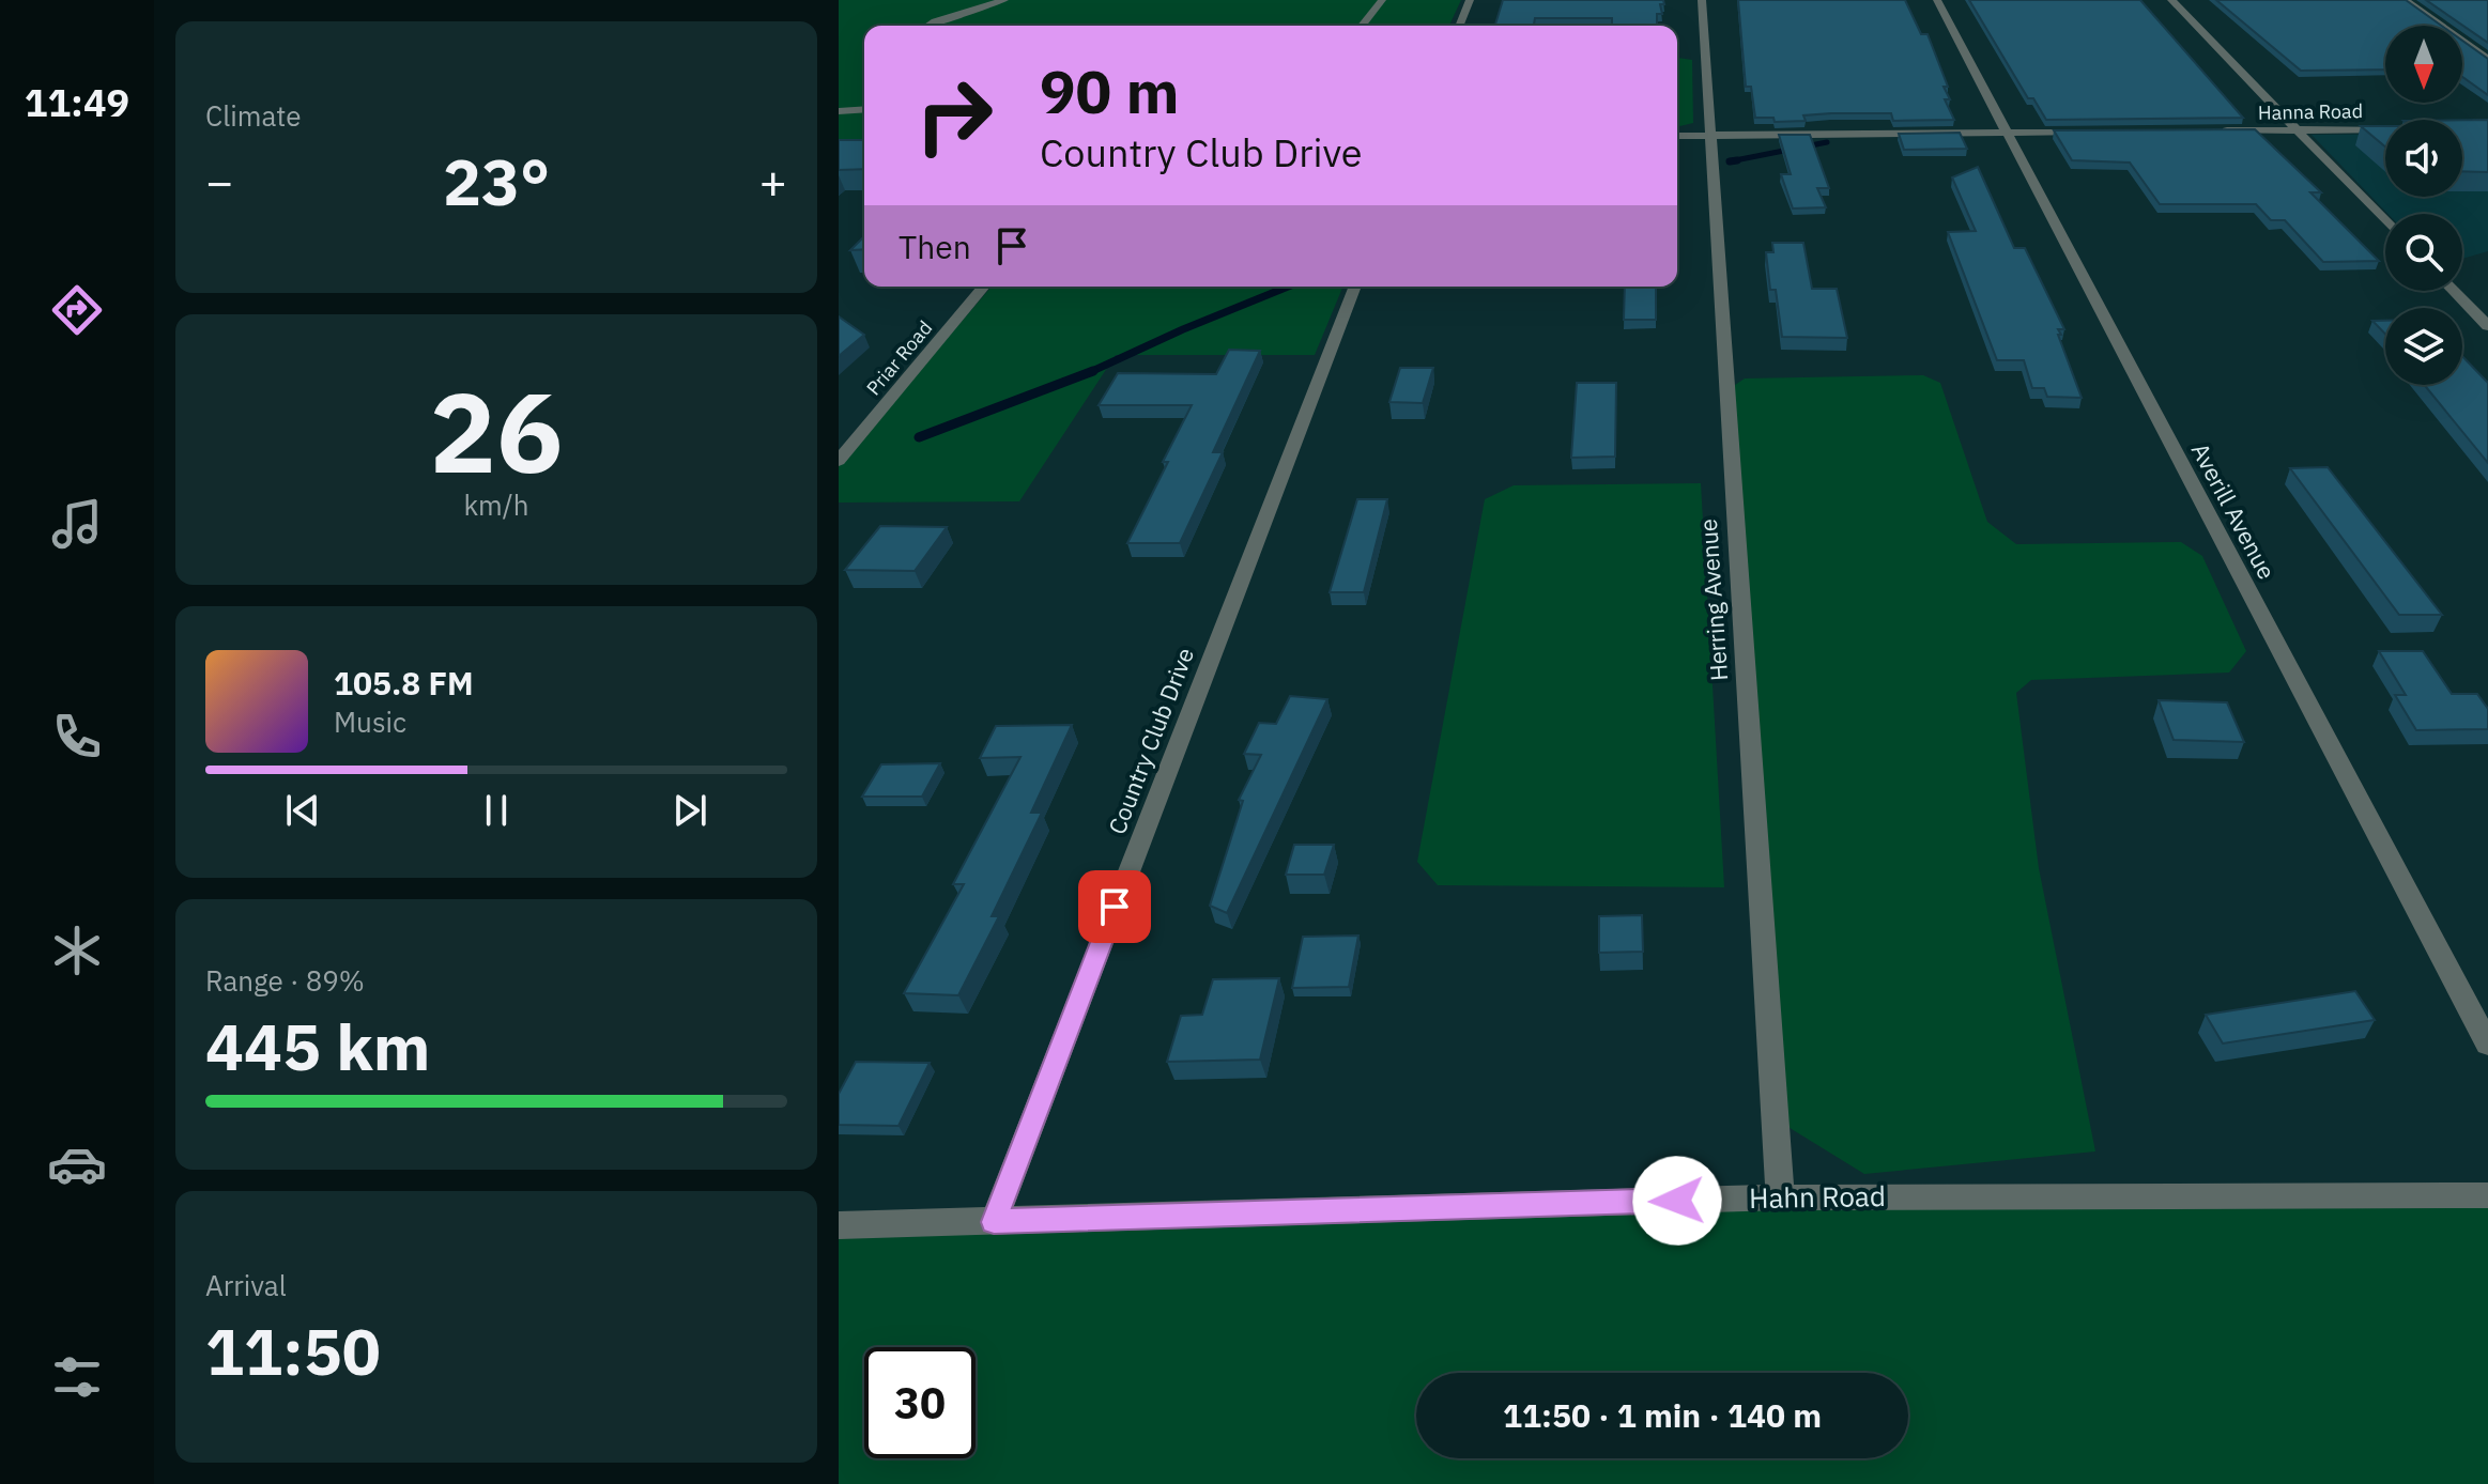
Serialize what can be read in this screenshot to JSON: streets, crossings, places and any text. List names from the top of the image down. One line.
{"streets":{"street":["Hanna Road","Priar Road","Averill Avenue","Herring Avenue","Country Club Drive","Hahn Road"]},"crossings":[["Herring Avenue","Hahn Road"],["Country Club Drive","Hahn Road"]],"north":"bottom","page":{"tabs":"11:49","tile":["Climate",["26","km/h"],["Range · 89%","445 km"],["Arrival","11:50"]],"turn":["90 m","Country Club Drive"],"heat":["−","23°","+"],"then":"Then","song":["105.8 FM","Music"],"limit":"30","trip":"11:50 · 1 min · 140 m"}}
